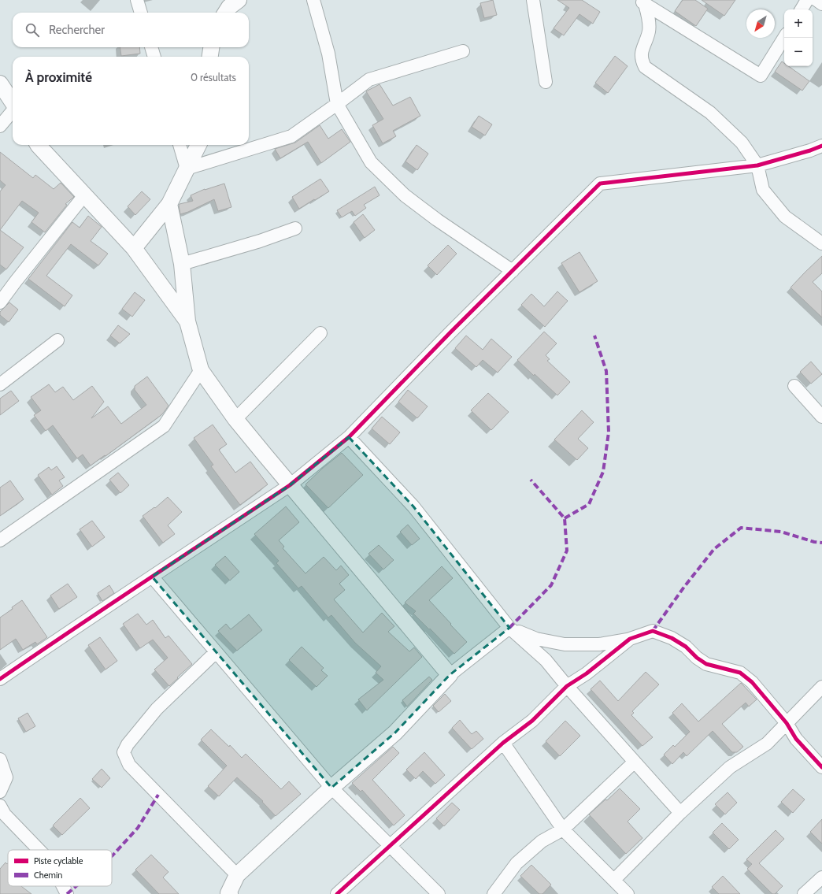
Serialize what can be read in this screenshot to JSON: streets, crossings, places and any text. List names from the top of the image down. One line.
{"legend":["Piste cyclable","Chemin"],"north":"bottom left","page":{"map_buttons":["+","−"],"search":"Rechercher","heading":["À proximité","0 résultats"]}}
